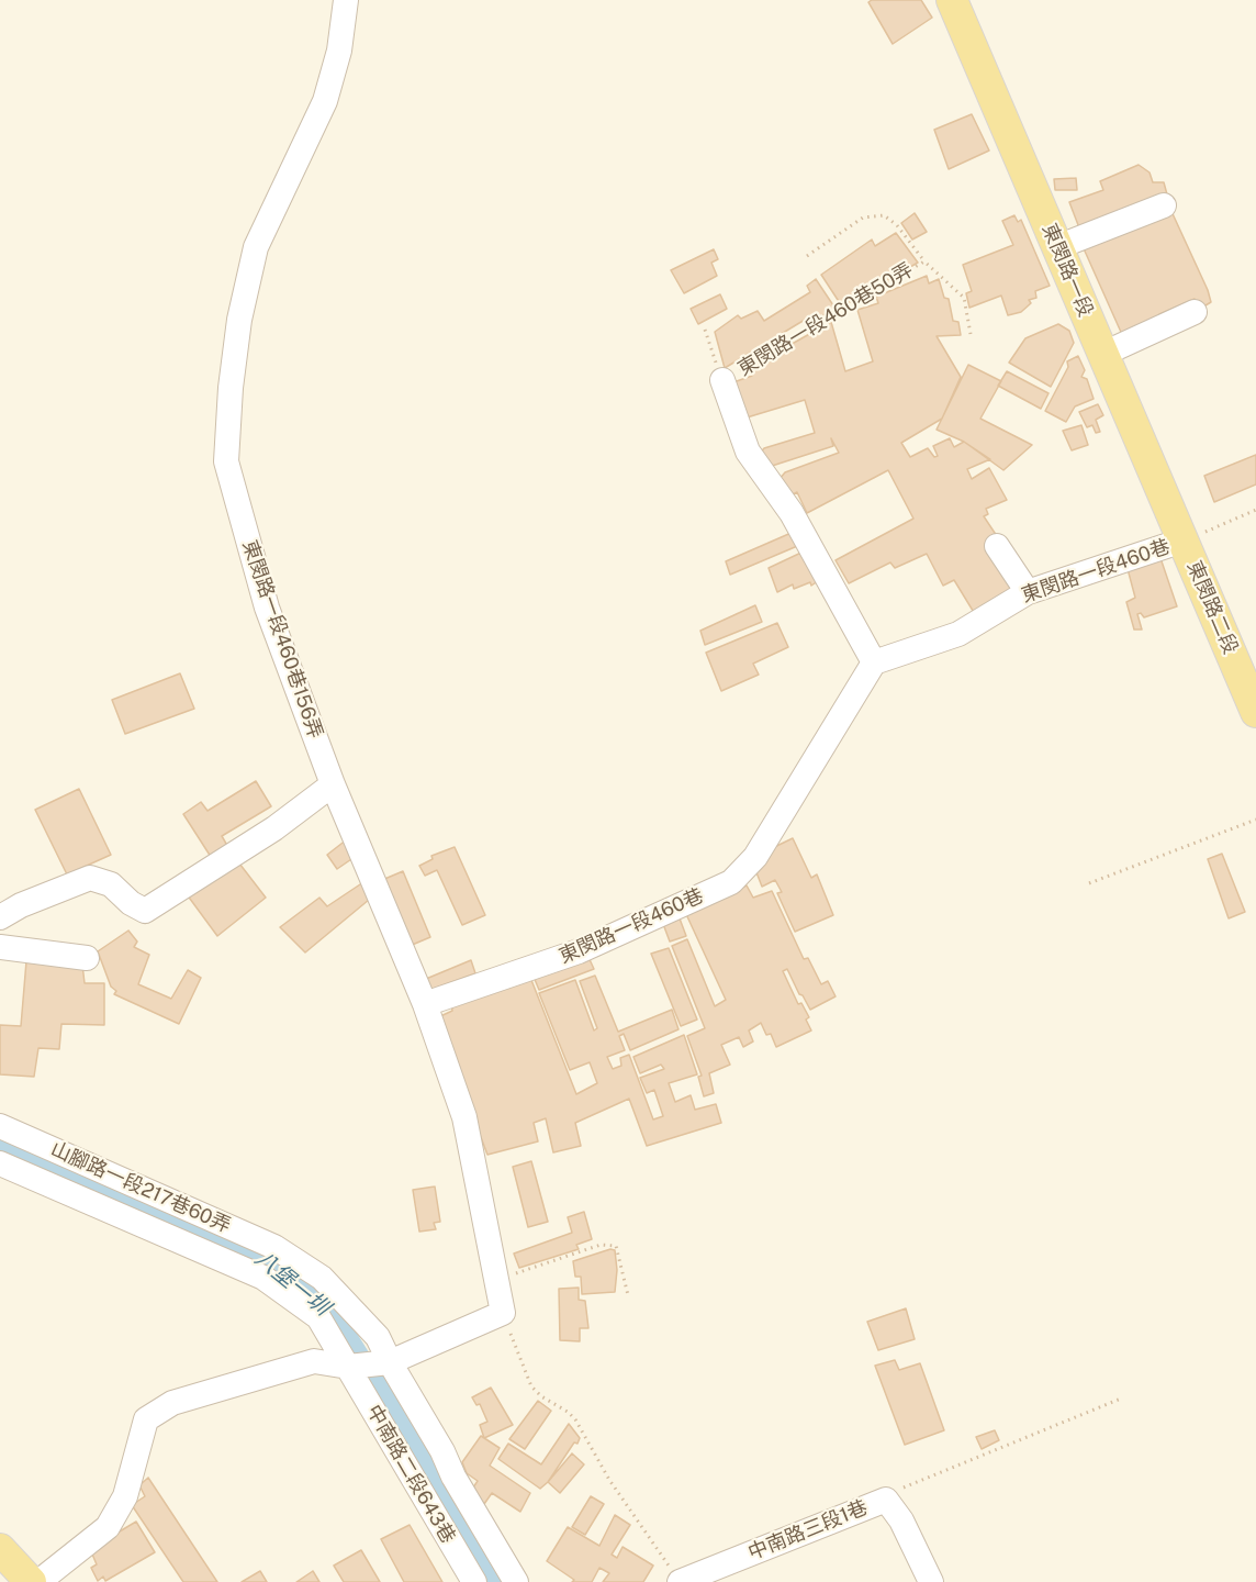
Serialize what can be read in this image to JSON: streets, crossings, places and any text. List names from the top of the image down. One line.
{"streets":{"main road":["東閔路一段","東閔路二段"],"street":["東閔路一段460巷50弄","東閔路一段460巷","東閔路一段460巷156弄","山腳路一段217巷60弄","中南路二段643巷","中南路三段1巷"]},"crossings":[["東閔路一段","東閔路一段460巷"],["東閔路一段","東閔路二段"],["東閔路一段460巷50弄","東閔路一段460巷"],["東閔路一段460巷","東閔路二段"],["東閔路一段460巷","東閔路一段460巷156弄"]],"water":["八堡一圳"]}
